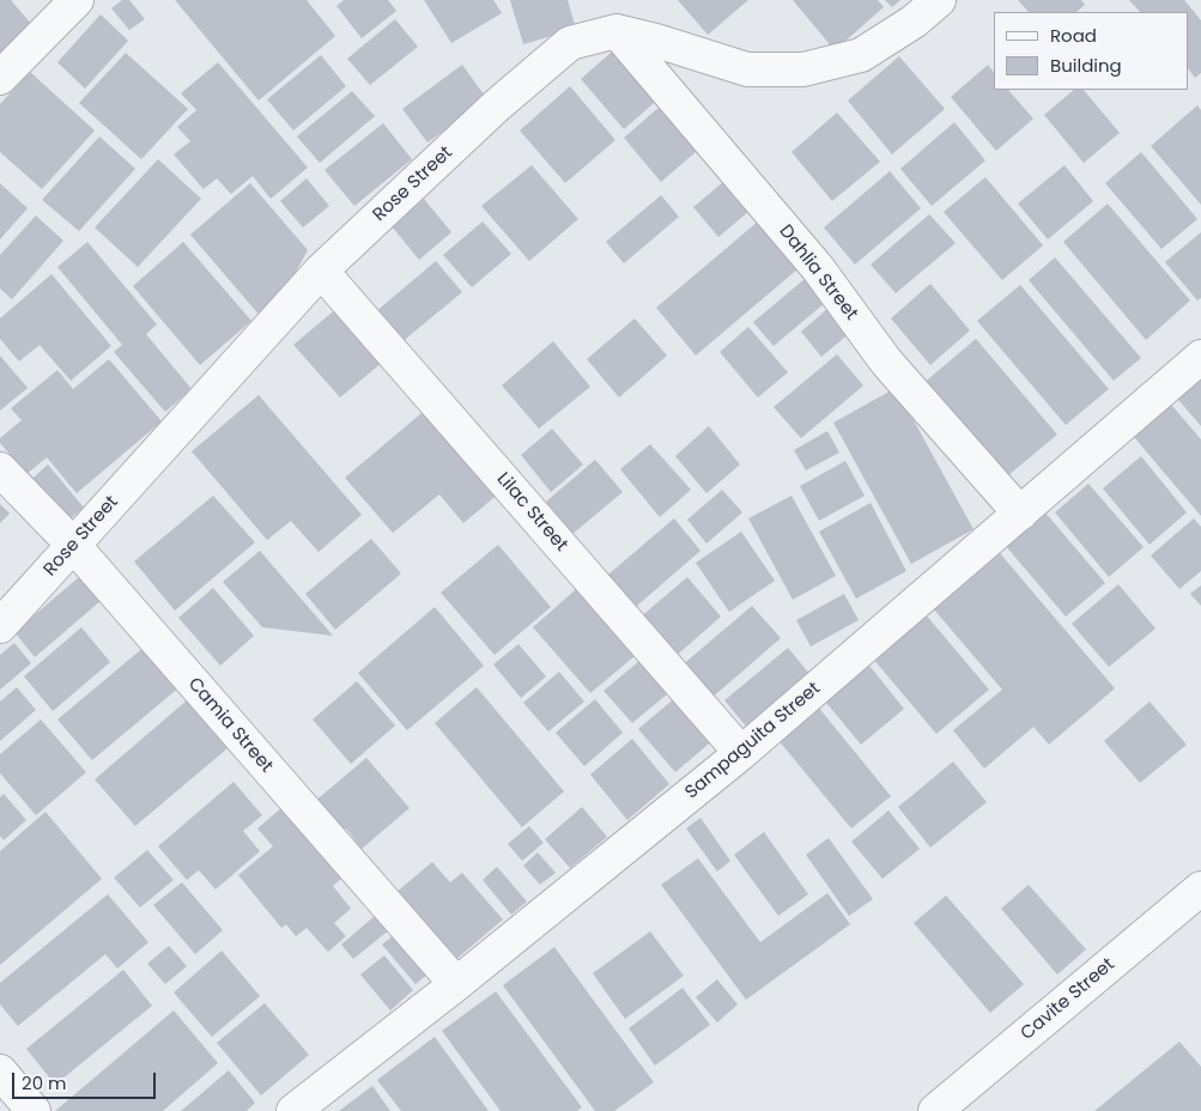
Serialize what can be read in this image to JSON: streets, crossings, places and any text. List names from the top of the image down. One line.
{"streets":{"street":["Rose Street","Dahlia Street","Lilac Street","Camia Street","Sampaguita Street","Cavite Street"]},"crossings":[["Rose Street","Dahlia Street"],["Rose Street","Lilac Street"],["Rose Street","Camia Street"],["Dahlia Street","Sampaguita Street"],["Lilac Street","Sampaguita Street"],["Camia Street","Sampaguita Street"]],"legend":["Road","Building"],"scale_bar":"20 m"}
